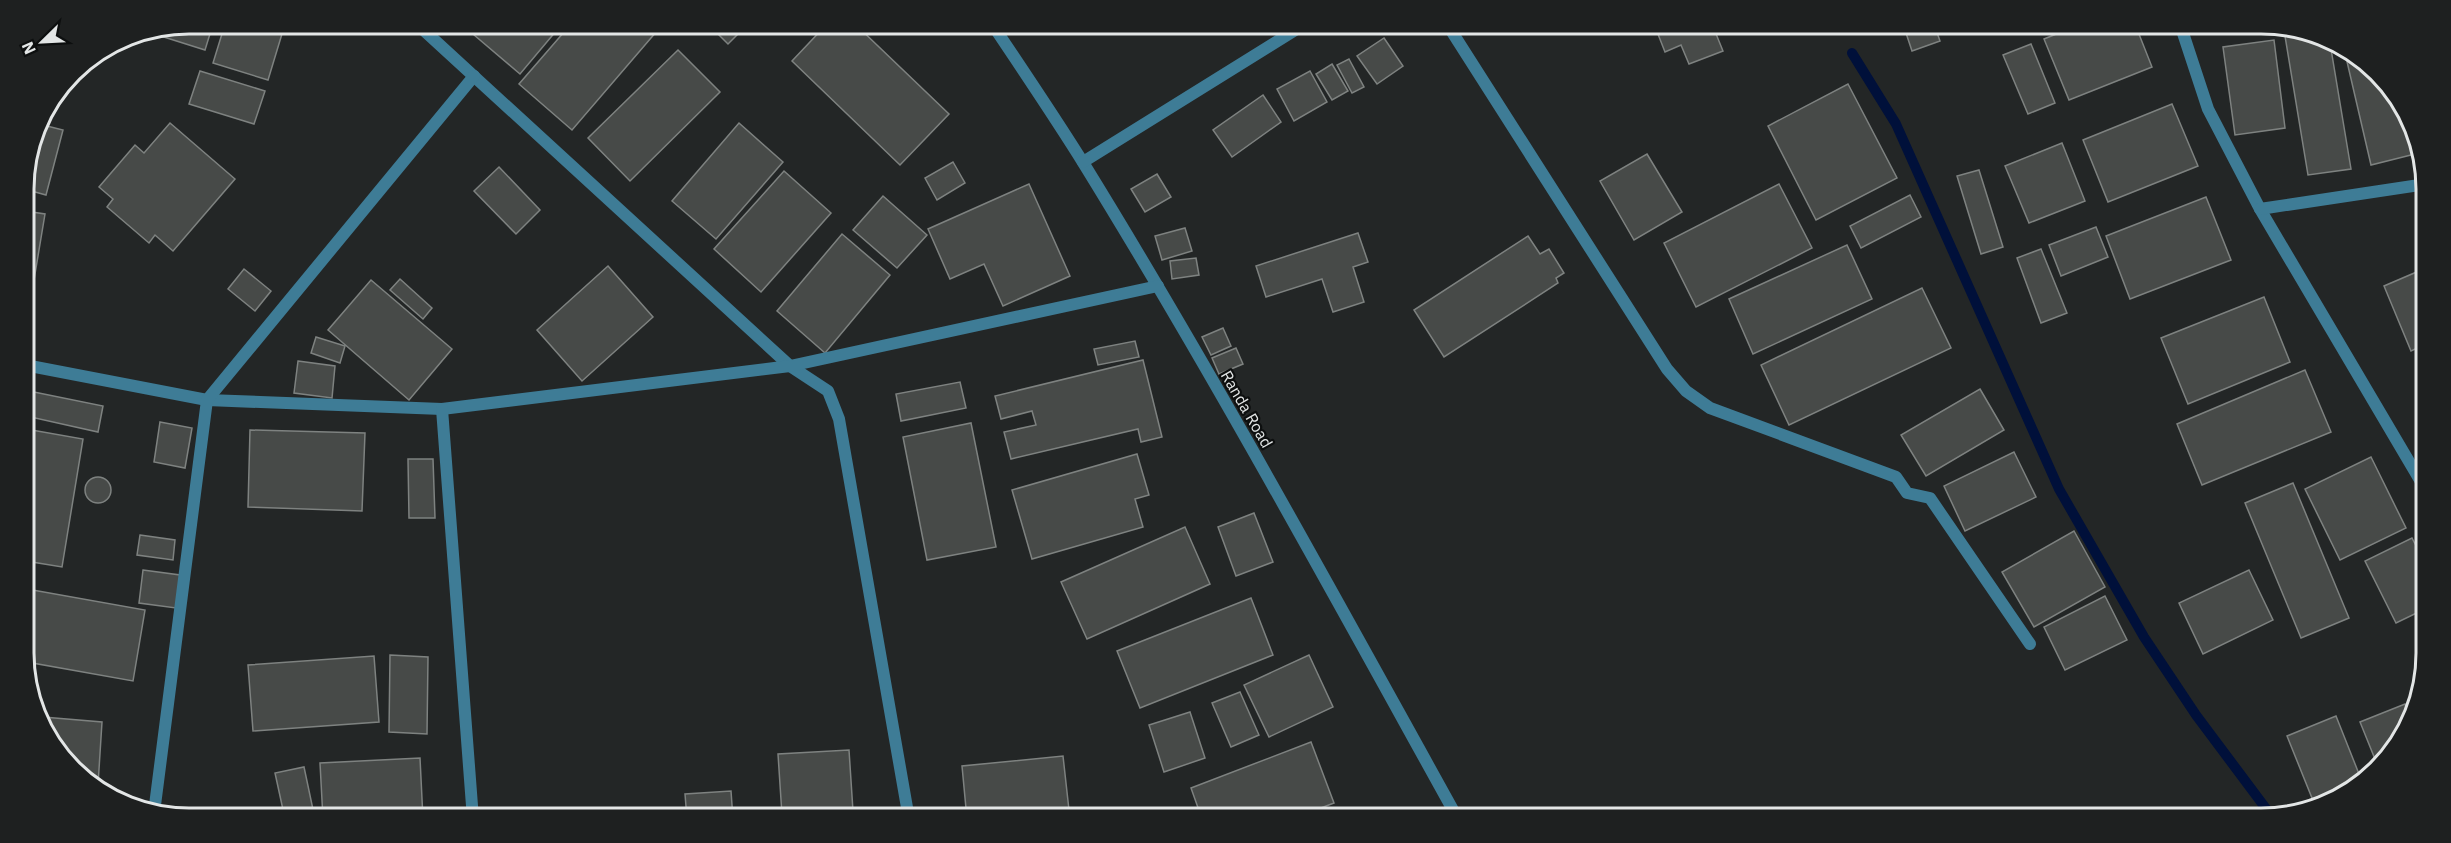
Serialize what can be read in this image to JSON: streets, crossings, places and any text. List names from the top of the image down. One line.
{"streets":{"street":["Randa Road"]},"north":"bottom left"}
